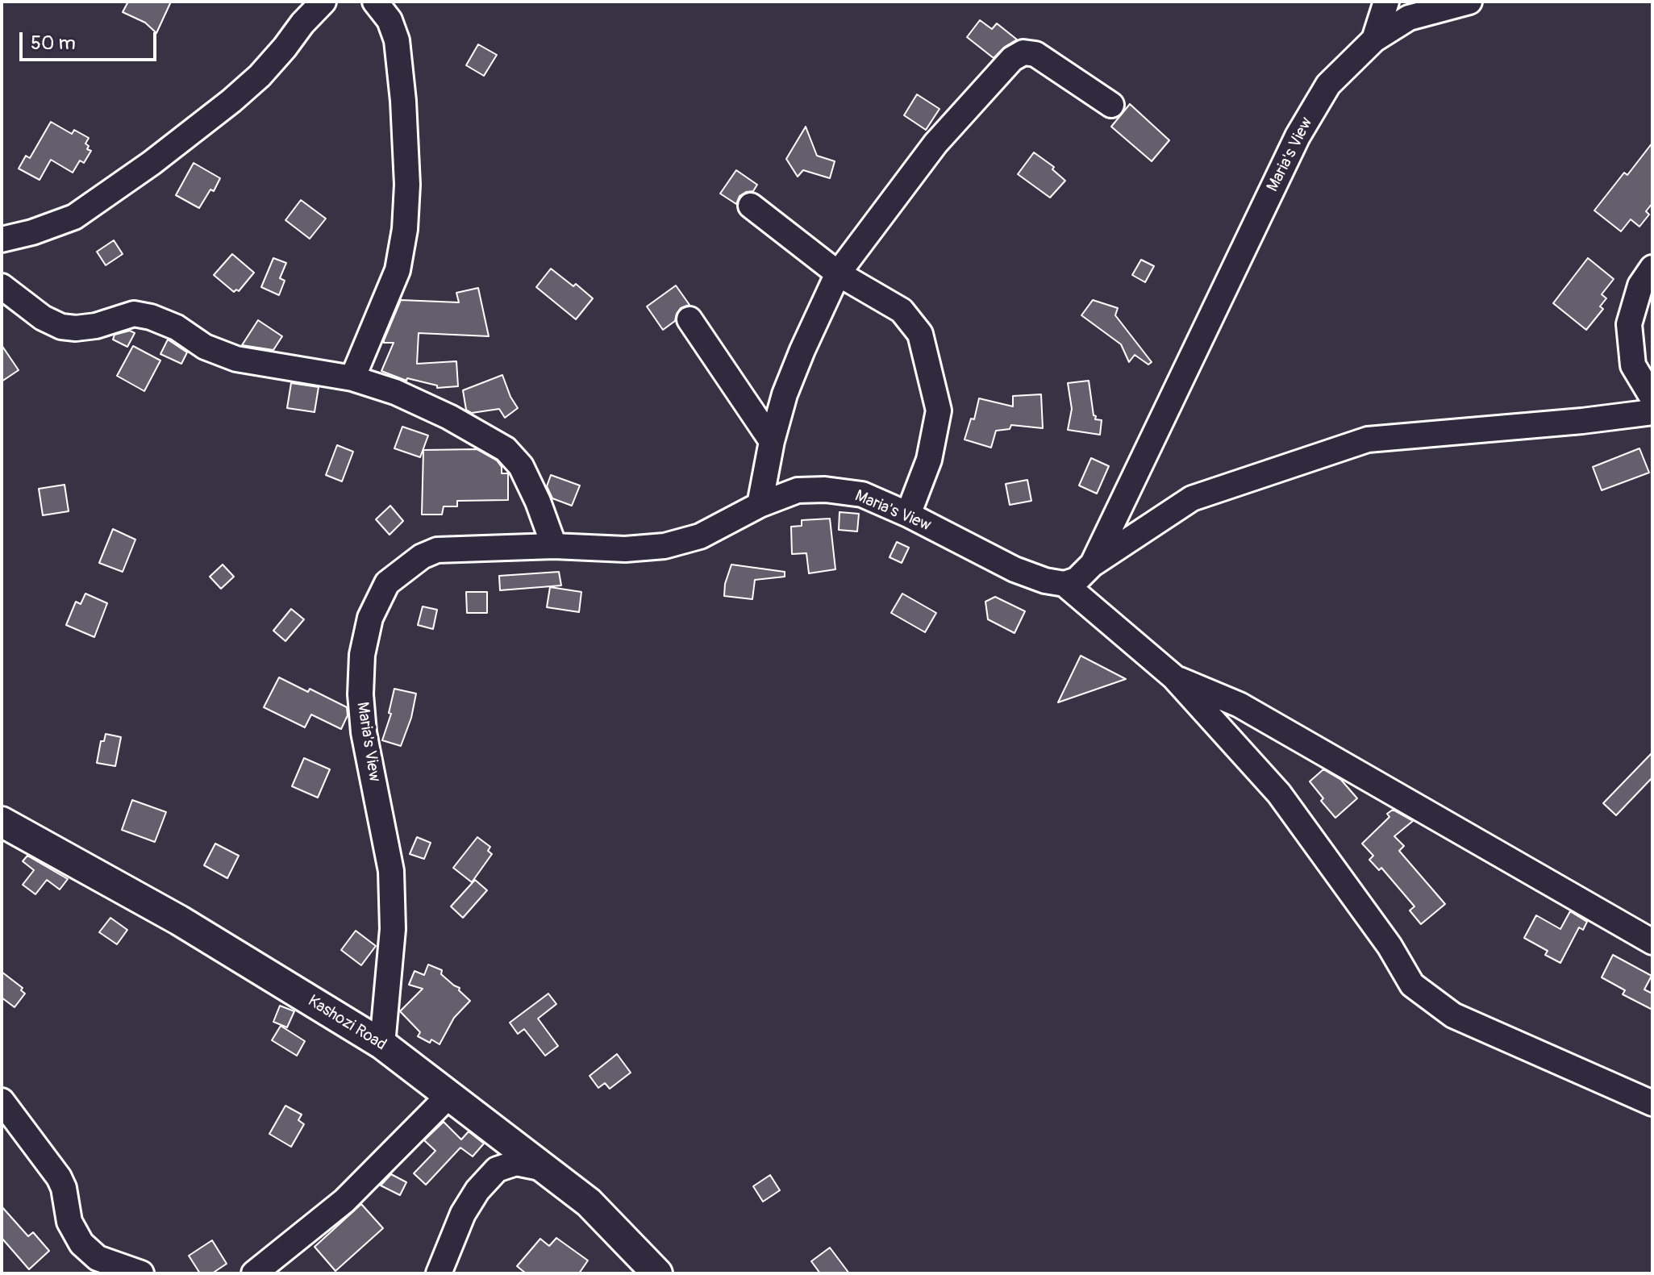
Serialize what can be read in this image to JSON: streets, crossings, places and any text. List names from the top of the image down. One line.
{"streets":{"main road":["Kashozi Road"],"street":["Maria's View"]},"crossings":[["Maria's View","Kashozi Road"]],"scale_bar":"50 m"}
